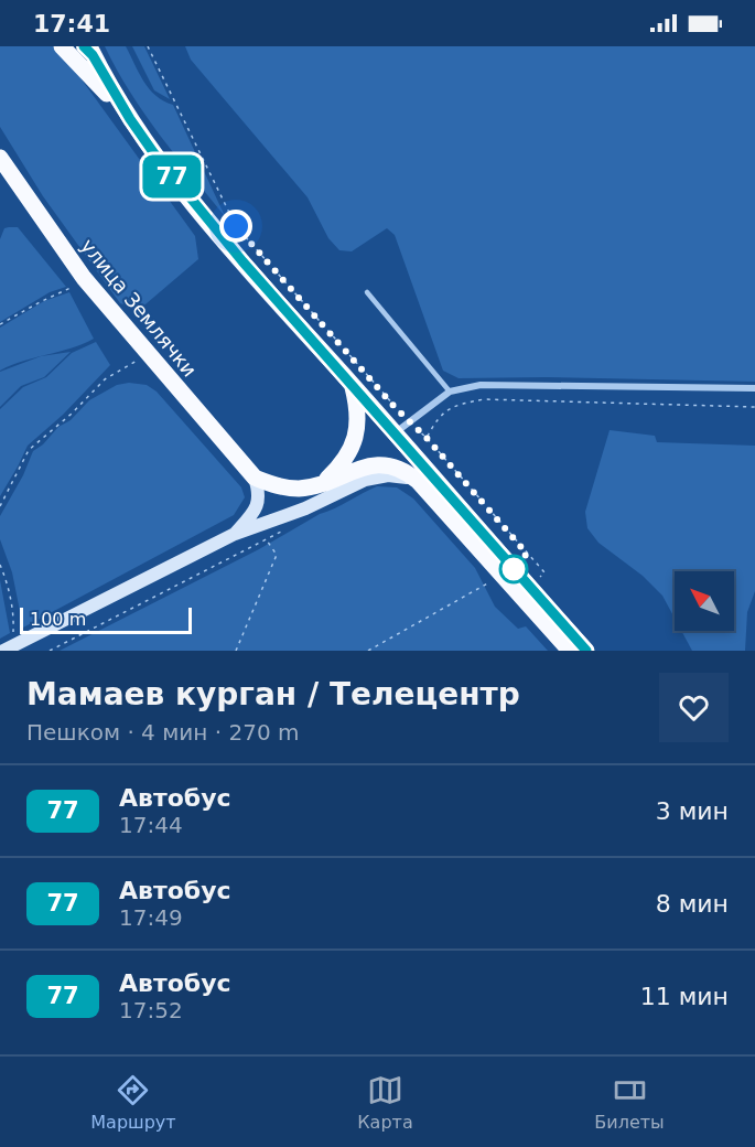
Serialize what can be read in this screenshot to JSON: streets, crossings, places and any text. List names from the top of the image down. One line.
{"streets":{"highway":["улица Землячки"]},"lines":["bus line 77"],"scale_bar":"100 m","north":"top left","page":{"status":"17:41","on_map":"77","scale":"100 m","heading":["Мамаев курган / Телецентр","Пешком · 4 мин · 270 m"],"list":[{"mark":"77","name":"Автобус","note":"17:44","value":"3 мин"},{"mark":"77","name":"Автобус","note":"17:49","value":"8 мин"},{"mark":"77","name":"Автобус","note":"17:52","value":"11 мин"}],"tabs":["Маршрут","Карта","Билеты"]}}
